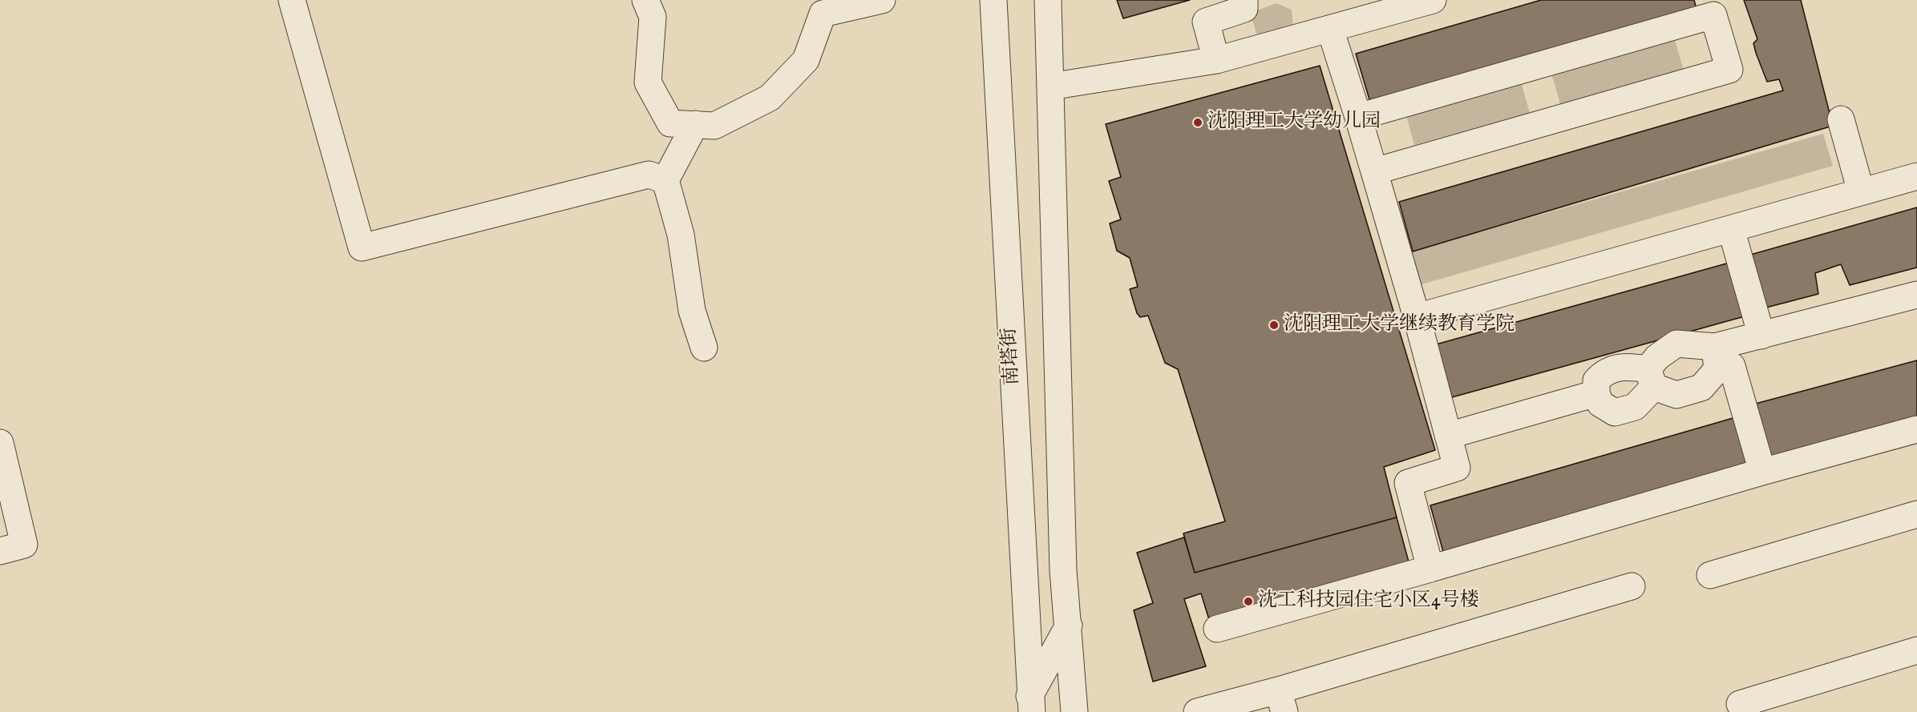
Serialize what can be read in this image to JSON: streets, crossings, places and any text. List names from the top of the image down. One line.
{"streets":{"street":["南塔街"]},"places":["沈阳理工大学幼儿园","沈阳理工大学继续教育学院","沈工科技园住宅小区4号楼"]}
